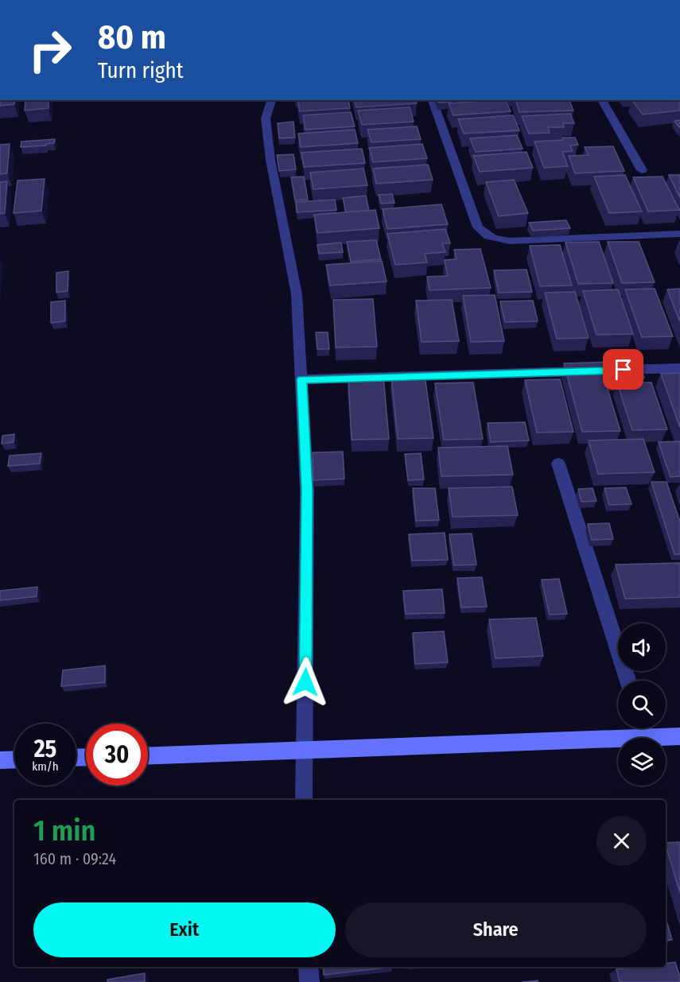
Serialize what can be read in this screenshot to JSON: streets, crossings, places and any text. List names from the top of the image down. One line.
{"page":{"turn":["80 m","Turn right"],"speed":"25 km/h","limit":"30","heading":["1 min","160 m · 09:24"],"buttons":["Exit","Share"]}}
